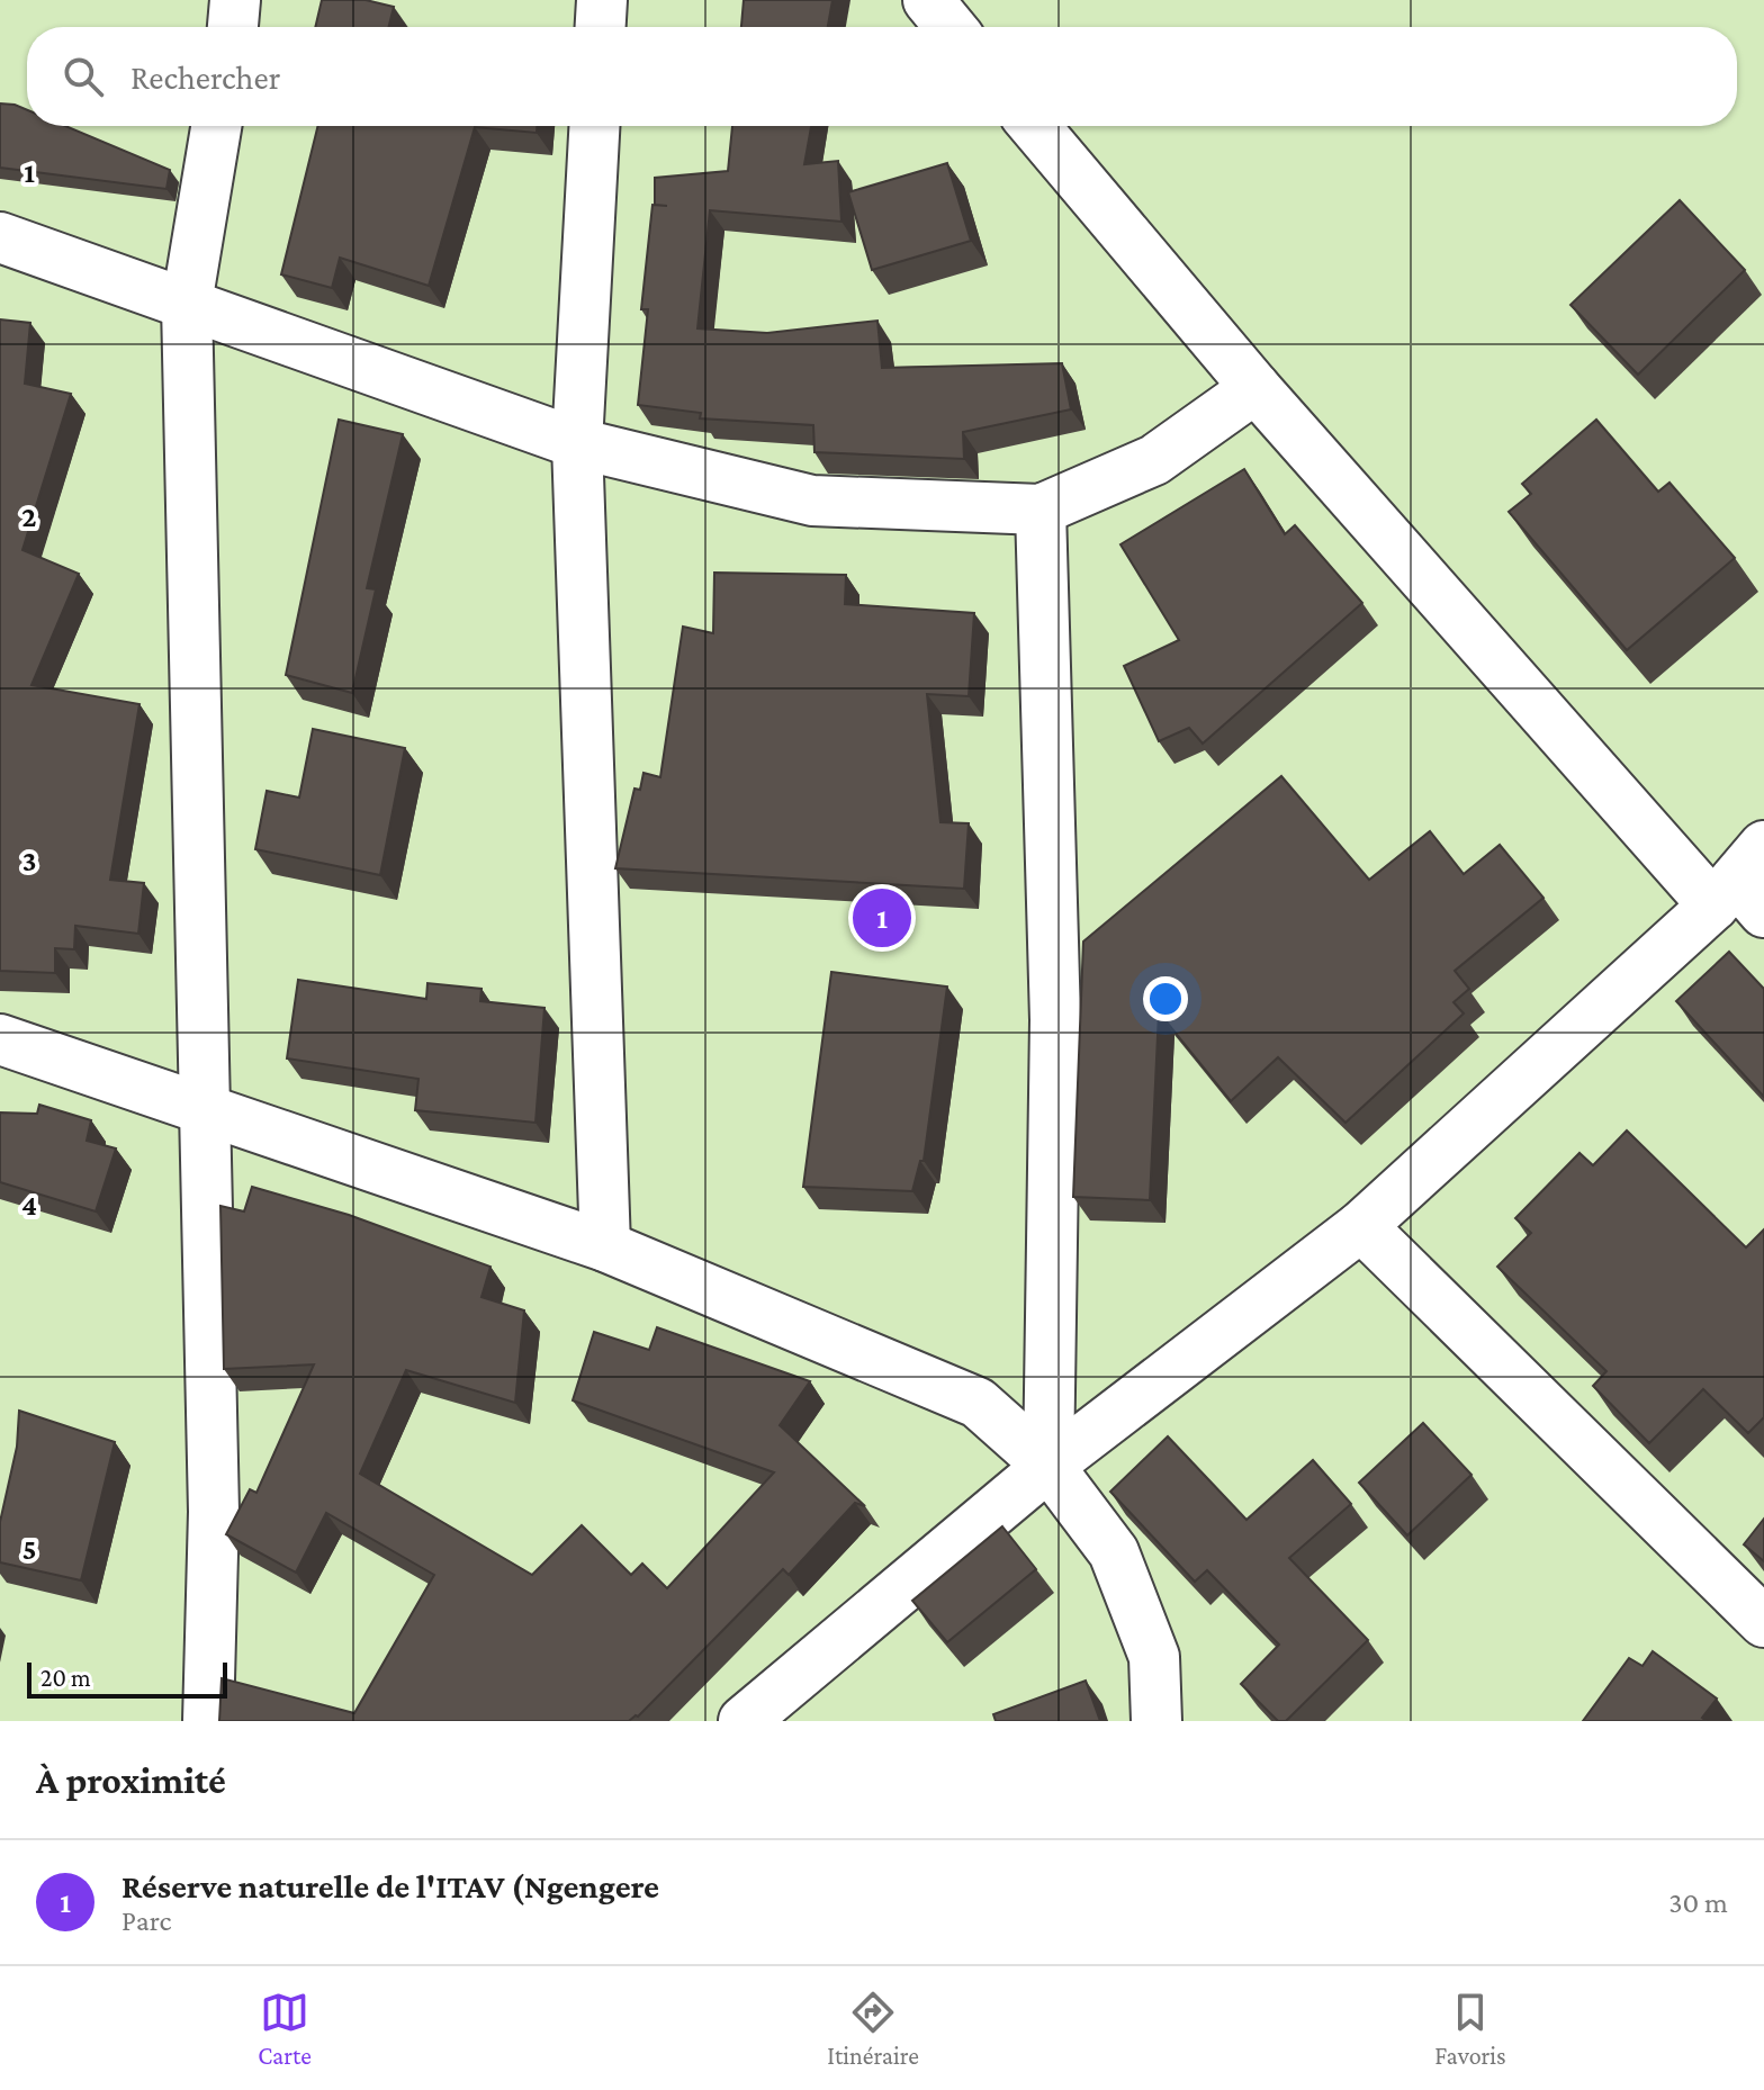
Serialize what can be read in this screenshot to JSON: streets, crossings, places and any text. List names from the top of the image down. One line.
{"scale_bar":"20 m","page":{"search":"Rechercher","pins":"1","scale":"20 m","heading":"À proximité","list":[{"mark":"1","name":"Réserve naturelle de l'ITAV (Ngengere","note":"Parc","value":"30 m"}],"nav":["Carte","Itinéraire","Favoris"]},"grid":{"rows":["1","2","3","4","5"]}}
